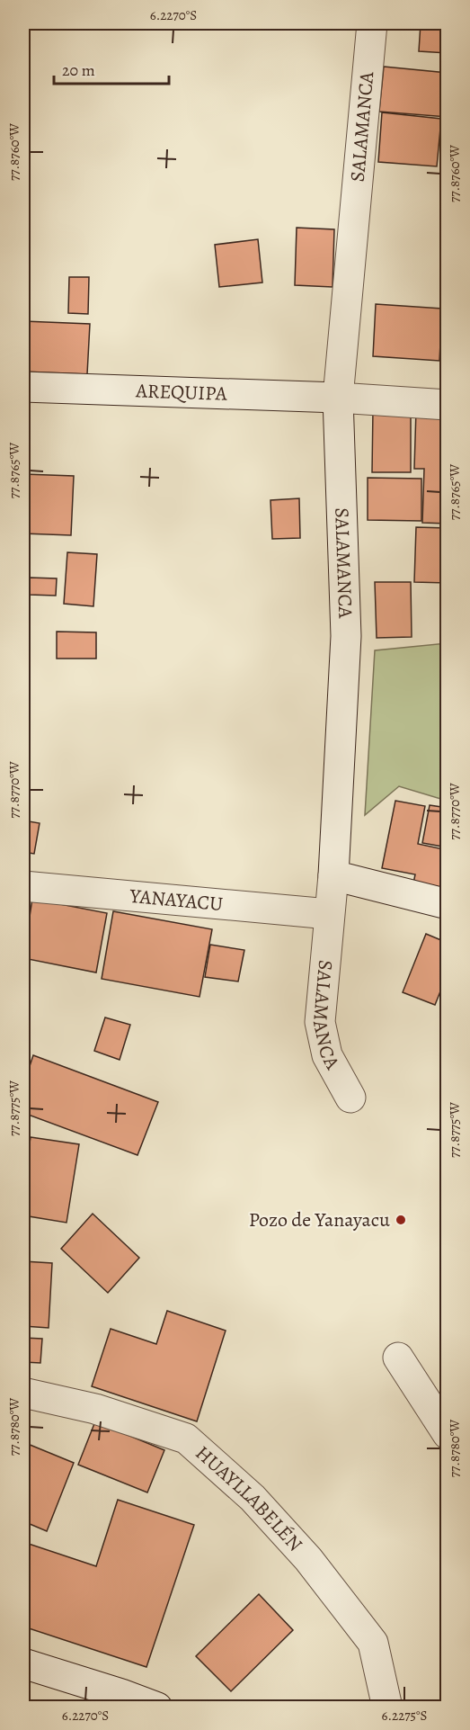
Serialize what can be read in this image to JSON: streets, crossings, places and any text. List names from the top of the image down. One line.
{"streets":{"street":["SALAMANCA","AREQUIPA","YANAYACU","HUAYLLABELÉN"]},"crossings":[["SALAMANCA","AREQUIPA"],["SALAMANCA","YANAYACU"]],"places":["Pozo de Yanayacu"],"scale_bar":"20 m","coordinates":["6.2270°S","77.8760°W","77.8765°W","77.8770°W","77.8775°W","77.8780°W","6.2275°S"]}
